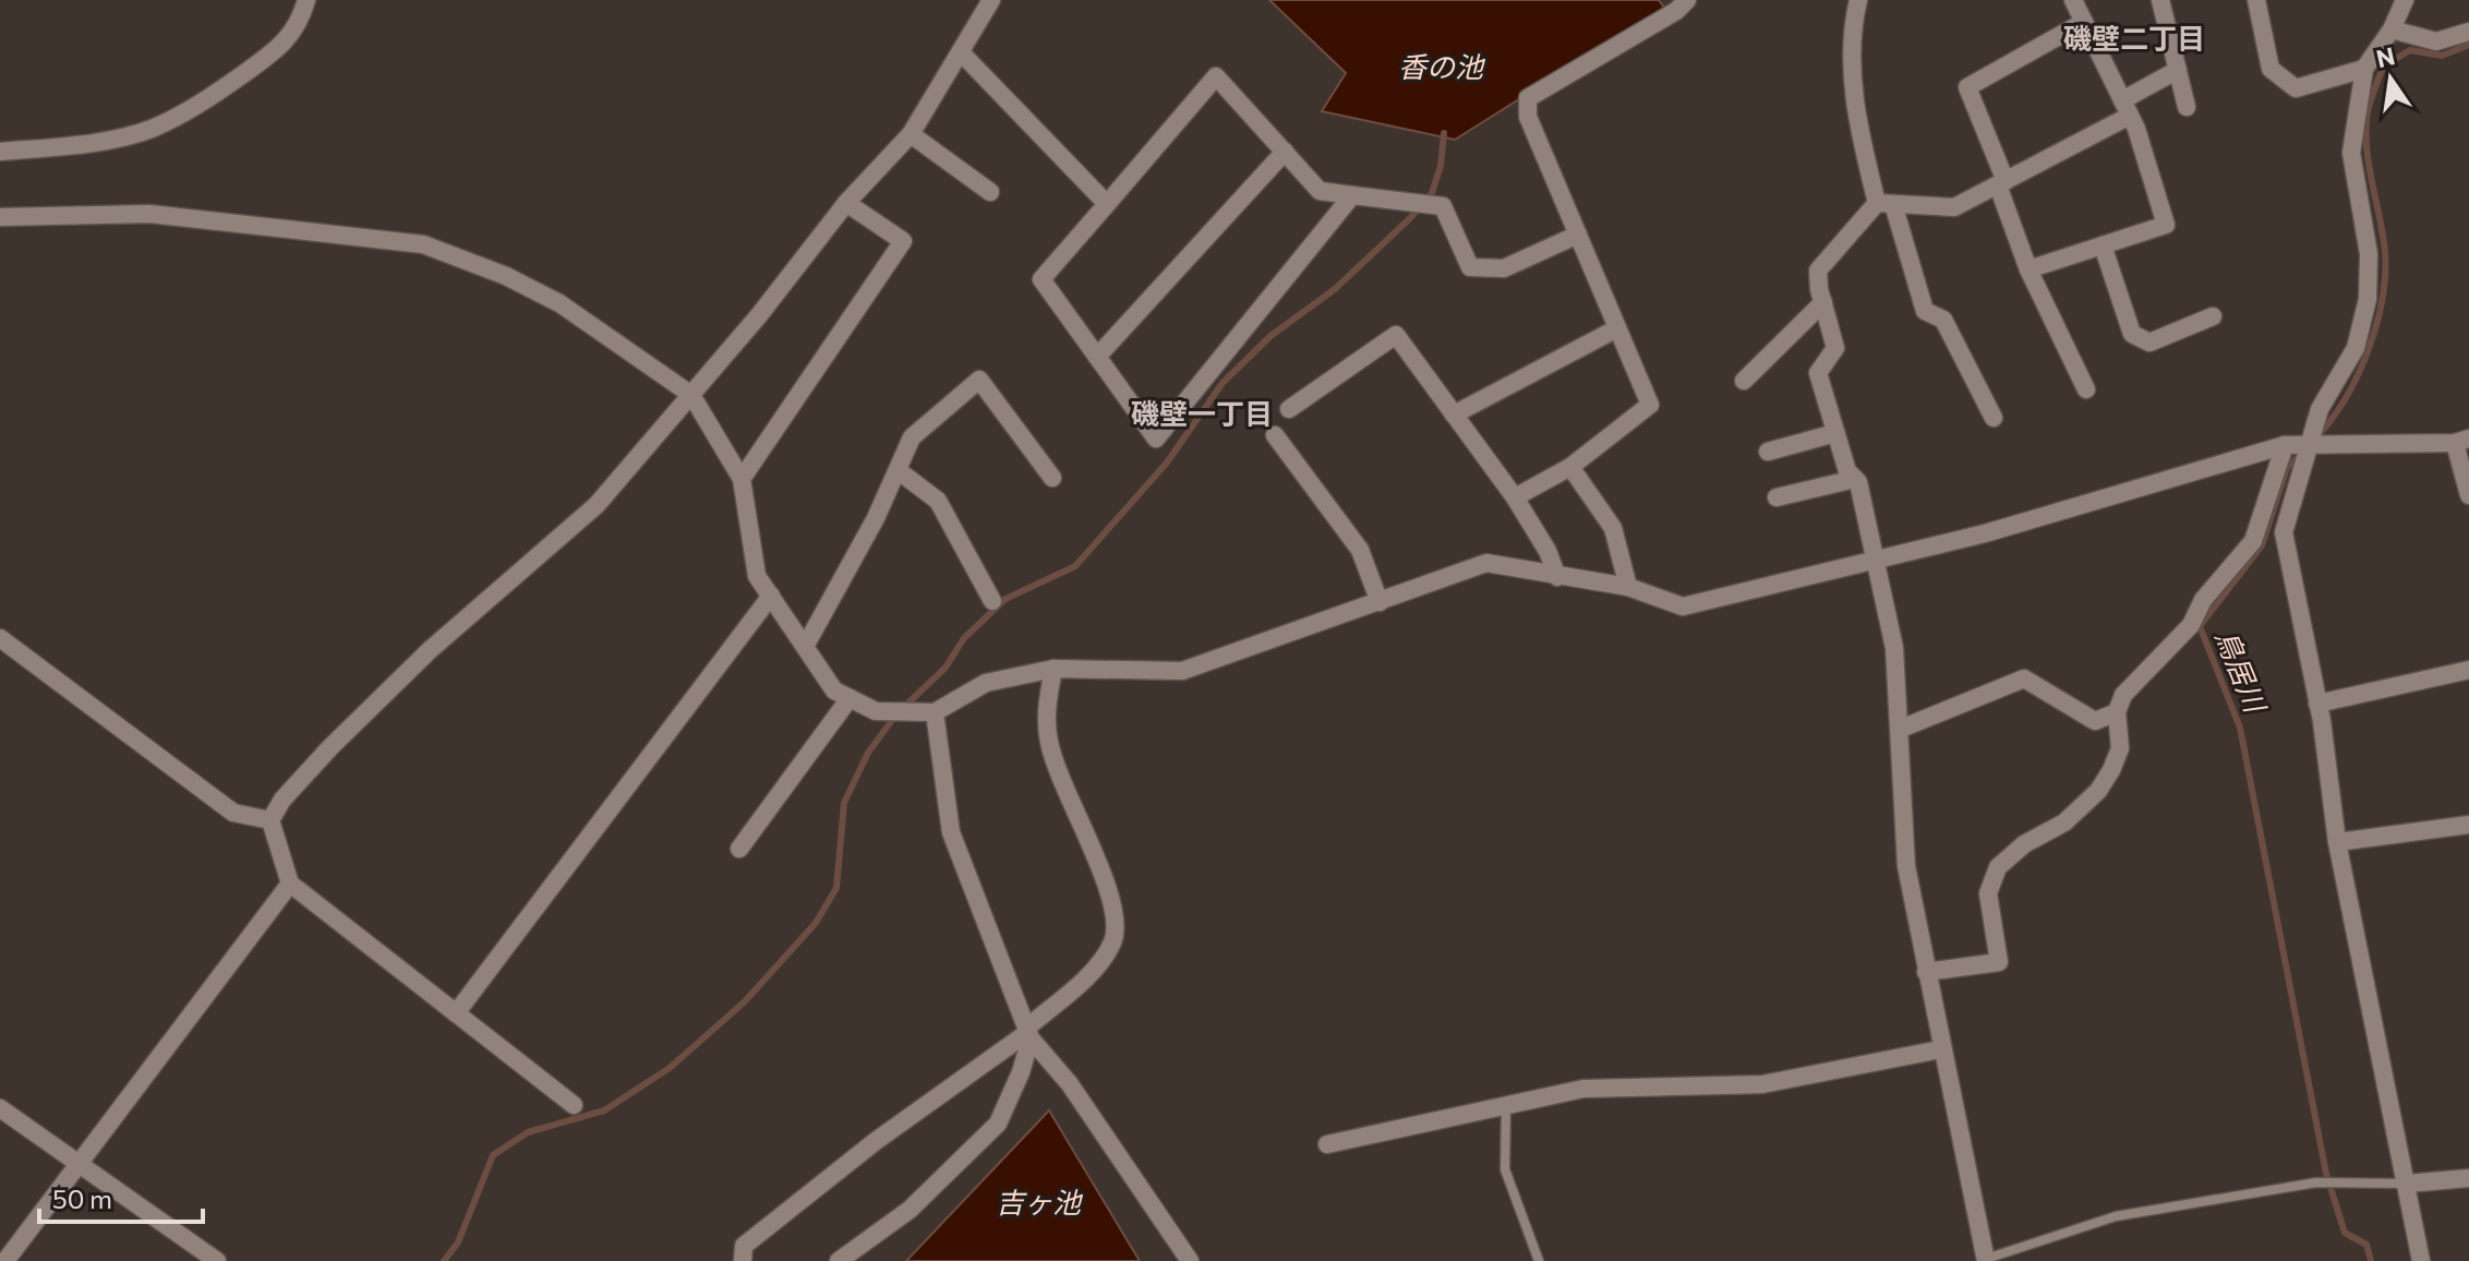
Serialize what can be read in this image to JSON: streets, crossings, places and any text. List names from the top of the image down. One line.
{"districts":["磯壁二丁目","磯壁一丁目"],"water":["香の池","鳥居川","吉ヶ池"],"scale_bar":"50 m","north":"top"}
